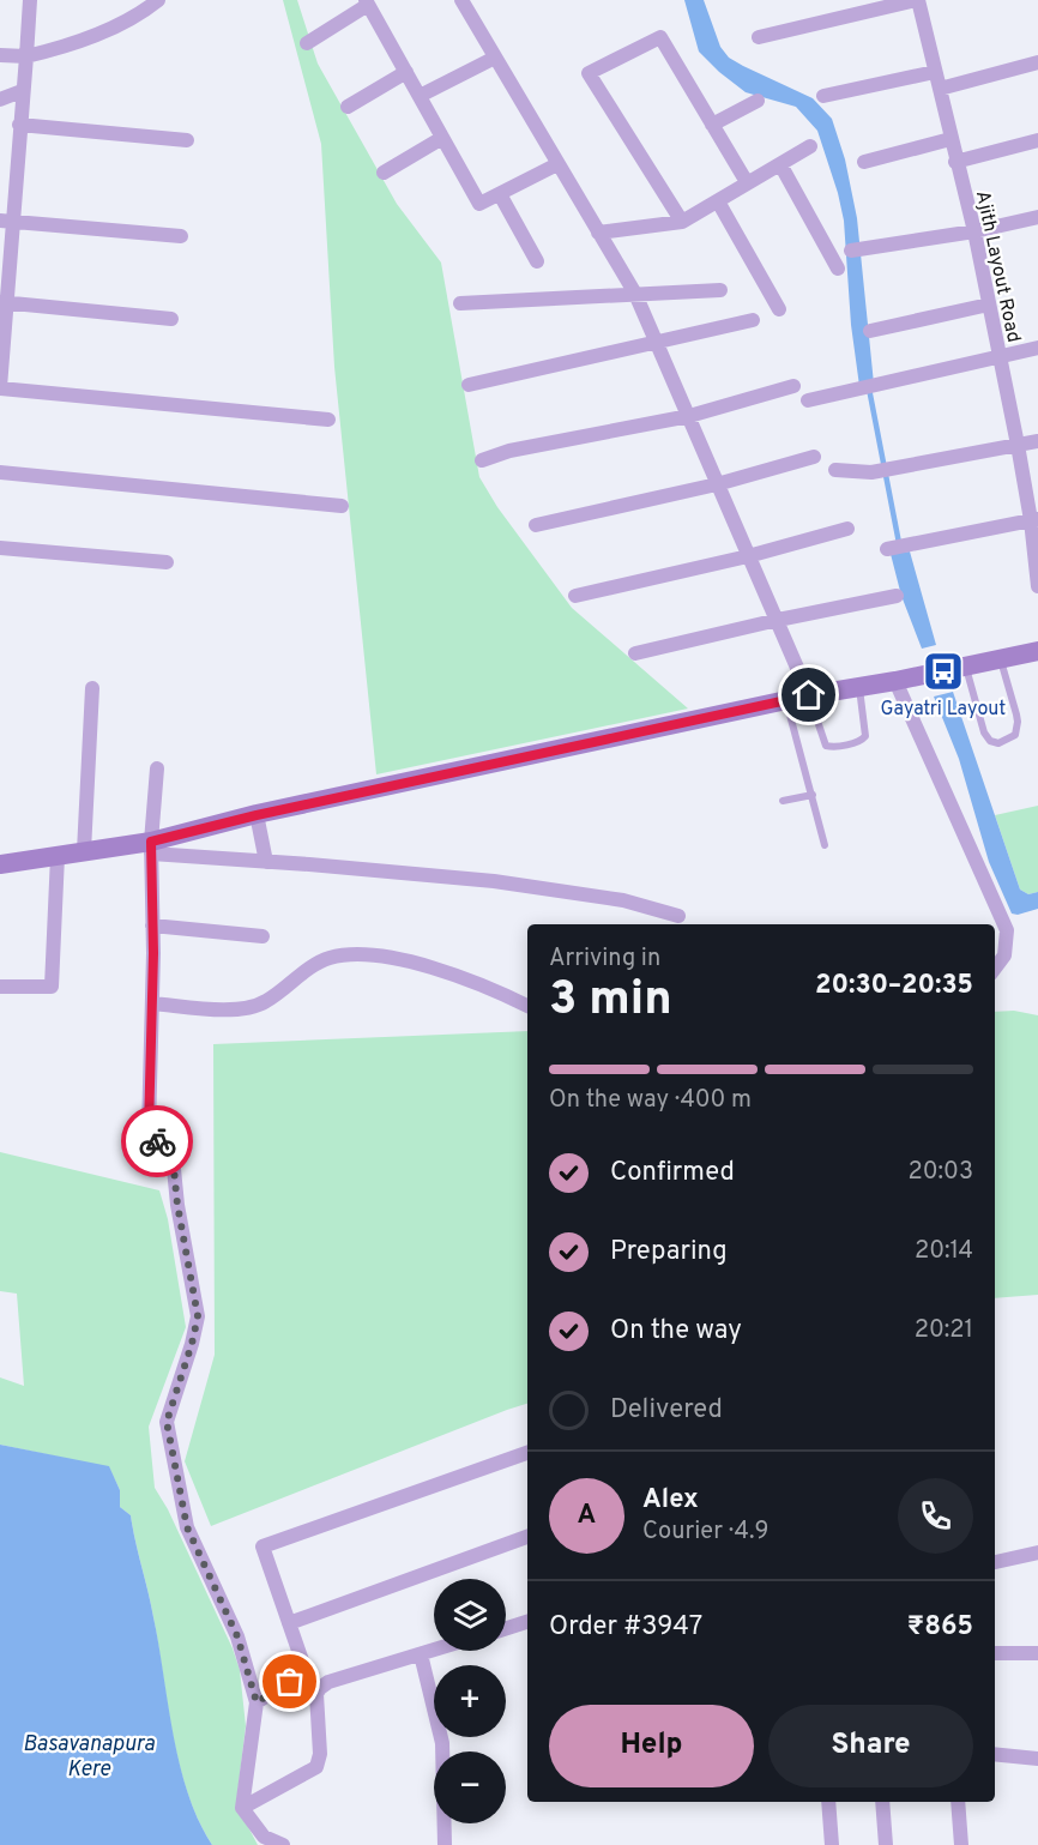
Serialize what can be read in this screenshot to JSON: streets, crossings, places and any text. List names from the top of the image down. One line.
{"streets":{"street":["Ajith Layout Road"]},"water":["Basavanapura Kere"],"places":{"bus stop":["Gayatri Layout"]},"page":{"heading":["3 min","Arriving in","20:30–20:35"],"panel":["Alex","Courier · 4.9","Order #3947","₹865"],"bar":"On the way · 400 m","list":[["Confirmed","20:03"],["Preparing","20:14"],["On the way","20:21"],"Delivered"],"round":"A","map_buttons":["+","−"],"buttons":["Help","Share"]}}
